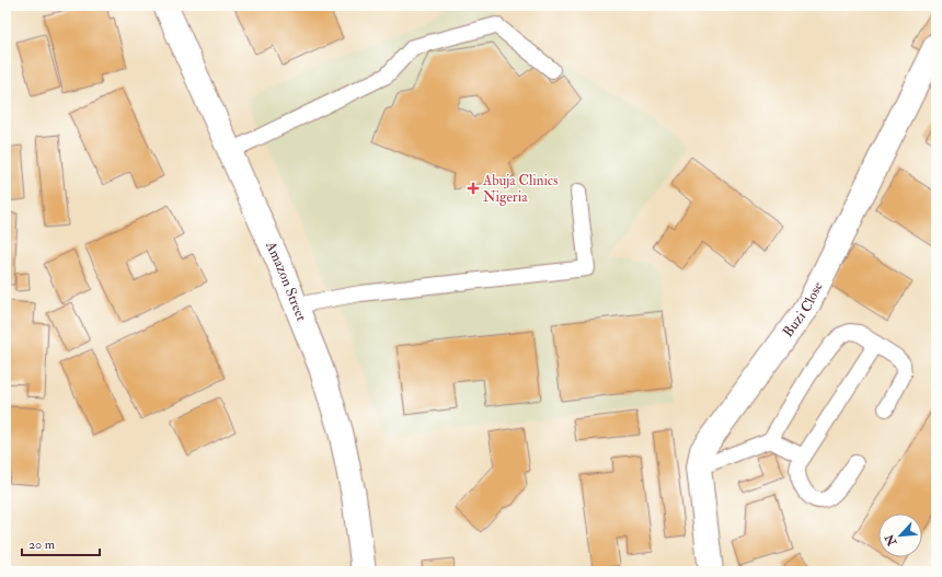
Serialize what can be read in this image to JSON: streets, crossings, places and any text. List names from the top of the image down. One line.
{"streets":{"street":["Amazon Street","Buzi Close"]},"places":{"health":["Abuja Clinics Nigeria"]},"scale_bar":"20 m","north":"bottom left"}
